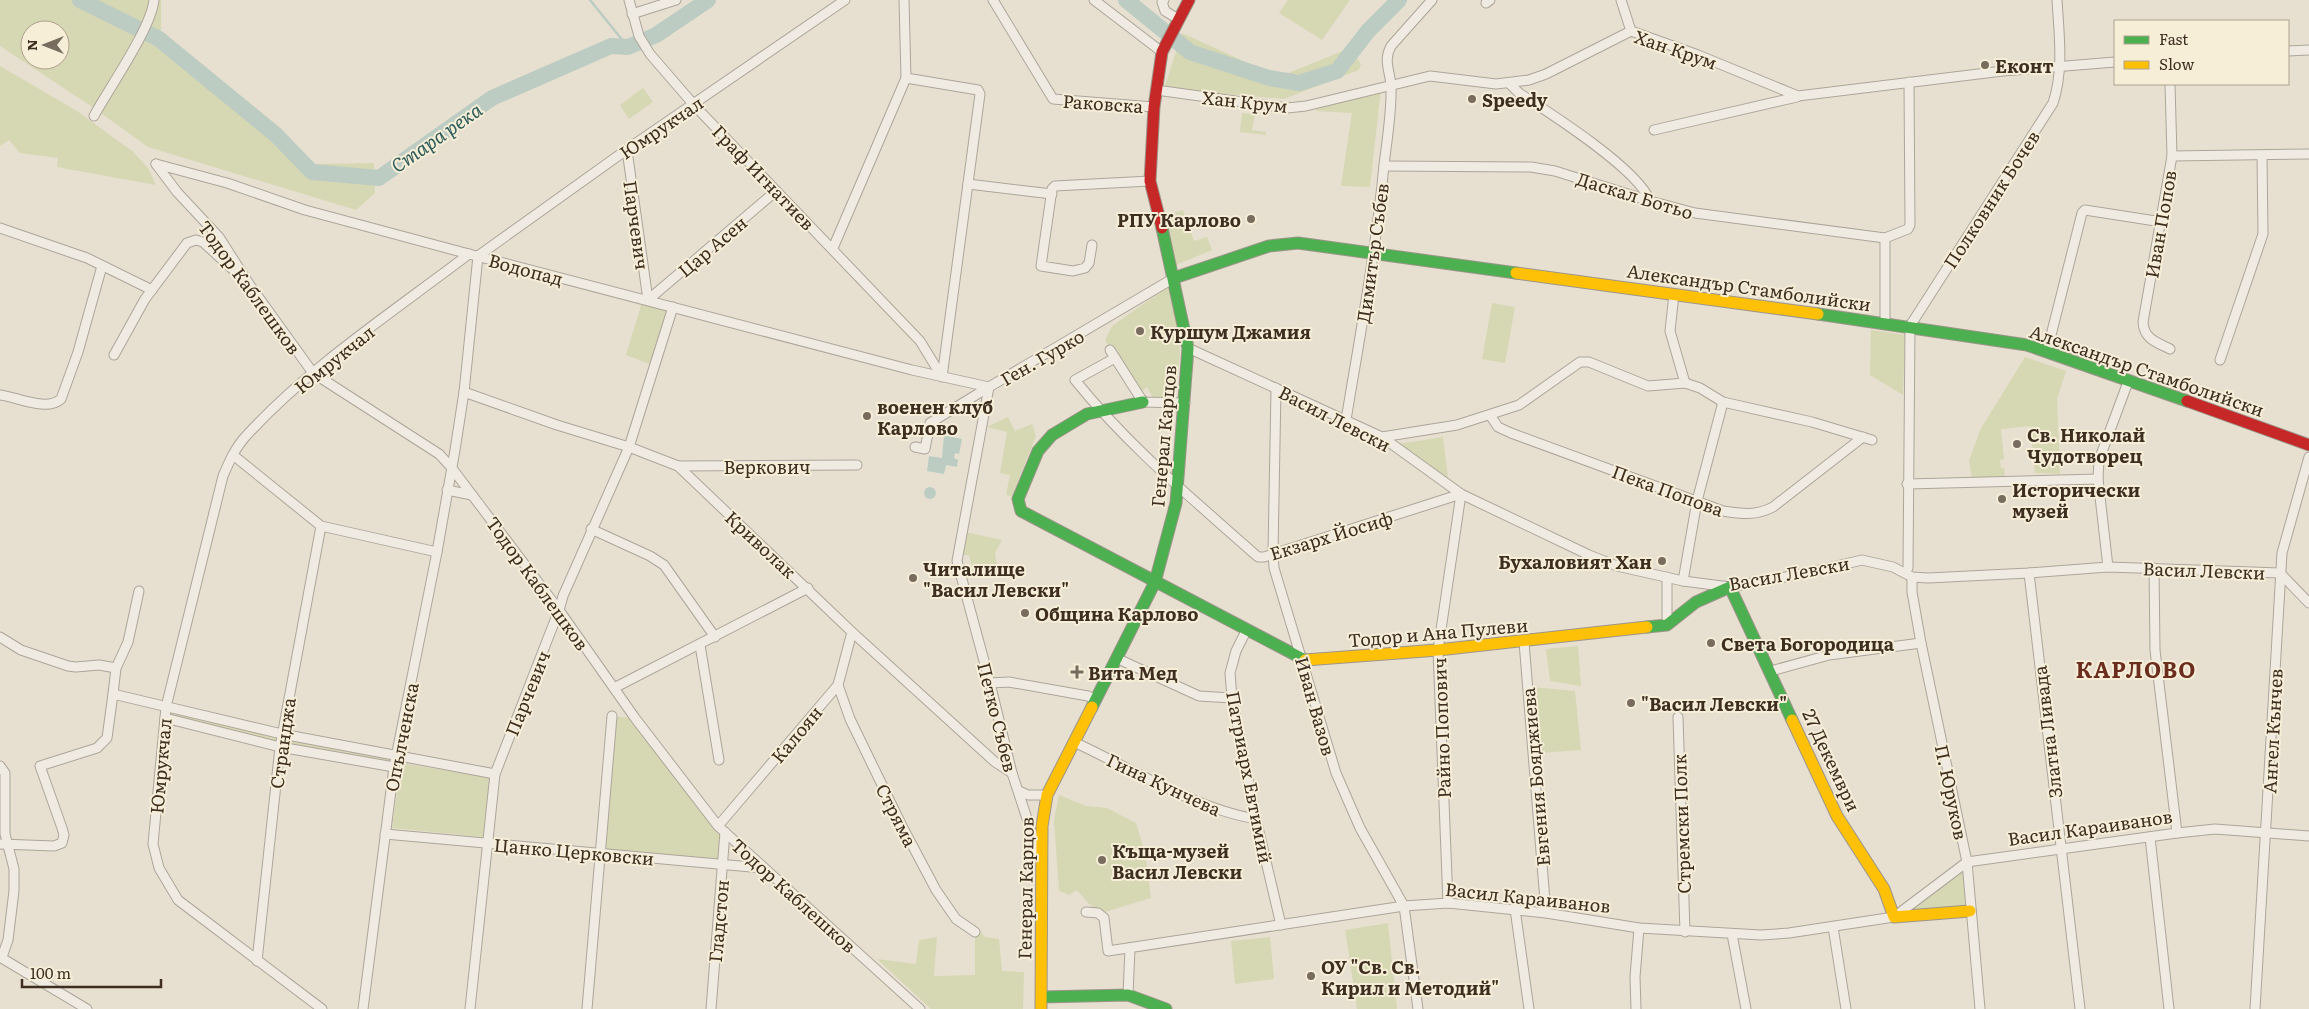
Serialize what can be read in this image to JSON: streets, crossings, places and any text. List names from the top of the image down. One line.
{"streets":{"street":["Хан Крум","Раковска","Юмрукчал","Граф Игнатиев","Даскал Ботьо","Полковник Бочев","Иван Попов","Парчевич","Цар Асен","Димитър Събев","Водопад","Тодор Каблешков","Александър Стамболийски","Ген. Гурко","Васил Левски","Генерал Карцов","Веркович","Пека Попова","Екзарх Йосиф","Криволак","Тодор и Ана Пулеви","Иван Вазов","Петко Събев","Райно Попович","Ангел Кънчев","Златна Ливада","Калоян","Опълченска","Странджа","27 Декември","Патриарх Евтимий","Евгения Бояджиева","Гина Кунчева","П. Юруков","Стряма","Стремски Полк","Васил Караиванов","Цанко Церковски","Гладстон"]},"crossings":[["Хан Крум","Полковник Бочев"],["Хан Крум","Димитър Събев"],["Хан Крум","Генерал Карцов"],["Раковска","Генерал Карцов"],["Юмрукчал","Граф Игнатиев"],["Юмрукчал","Парчевич"],["Юмрукчал","Водопад"],["Юмрукчал","Тодор Каблешков"],["Юмрукчал","Опълченска"],["Юмрукчал","Странджа"],["Граф Игнатиев","Цар Асен"],["Граф Игнатиев","Ген. Гурко"],["Даскал Ботьо","Димитър Събев"],["Полковник Бочев","Александър Стамболийски"],["Парчевич","Цар Асен"],["Парчевич","Водопад"],["Парчевич","Тодор Каблешков"],["Парчевич","Криволак"],["Парчевич","Цанко Церковски"],["Цар Асен","Водопад"],["Димитър Събев","Александър Стамболийски"],["Димитър Събев","Васил Левски"],["Водопад","Тодор Каблешков"],["Водопад","Ген. Гурко"],["Водопад","Опълченска"],["Тодор Каблешков","Калоян"],["Тодор Каблешков","Опълченска"],["Тодор Каблешков","Цанко Церковски"],["Тодор Каблешков","Гладстон"],["Александър Стамболийски","Ген. Гурко"],["Александър Стамболийски","Генерал Карцов"],["Ген. Гурко","Генерал Карцов"],["Ген. Гурко","Петко Събев"],["Васил Левски","Генерал Карцов"],["Васил Левски","Екзарх Йосиф"],["Васил Левски","Иван Вазов"],["Васил Левски","Райно Попович"],["Васил Левски","Ангел Кънчев"],["Васил Левски","Златна Ливада"],["Васил Левски","27 Декември"],["Васил Левски","П. Юруков"],["Генерал Карцов","Екзарх Йосиф"],["Генерал Карцов","Петко Събев"],["Генерал Карцов","Гина Кунчева"],["Веркович","Криволак"],["Екзарх Йосиф","Иван Вазов"],["Екзарх Йосиф","Райно Попович"],["Криволак","Петко Събев"],["Криволак","Калоян"],["Криволак","Опълченска"],["Тодор и Ана Пулеви","Иван Вазов"],["Тодор и Ана Пулеви","Райно Попович"],["Тодор и Ана Пулеви","Евгения Бояджиева"],["Иван Вазов","Васил Караиванов"],["Райно Попович","Васил Караиванов"],["Ангел Кънчев","Васил Караиванов"],["Златна Ливада","Васил Караиванов"],["Калоян","Стряма"],["Калоян","Гладстон"],["Опълченска","Цанко Церковски"],["27 Декември","Васил Караиванов"],["Патриарх Евтимий","Гина Кунчева"],["Патриарх Евтимий","Васил Караиванов"],["Евгения Бояджиева","Васил Караиванов"],["П. Юруков","Васил Караиванов"],["Стремски Полк","Васил Караиванов"],["Цанко Церковски","Гладстон"]],"districts":["КАРЛОВО"],"water":["Стара река"],"places":{"other":["Еконт","Speedy","РПУ Карлово","Куршум Джамия","военен клуб Карлово","Св. Николай Чудотворец","Исторически музей","Бухаловият Хан","Читалище \"Васил Левски\"","Община Карлово","Света Богородица","\"Васил Левски\"","Къща-музей Васил Левски","ОУ \"Св. Св. Кирил и Методий\""],"health":["Вита Мед"]},"legend":["Fast","Slow"],"scale_bar":"100 m","north":"left"}
